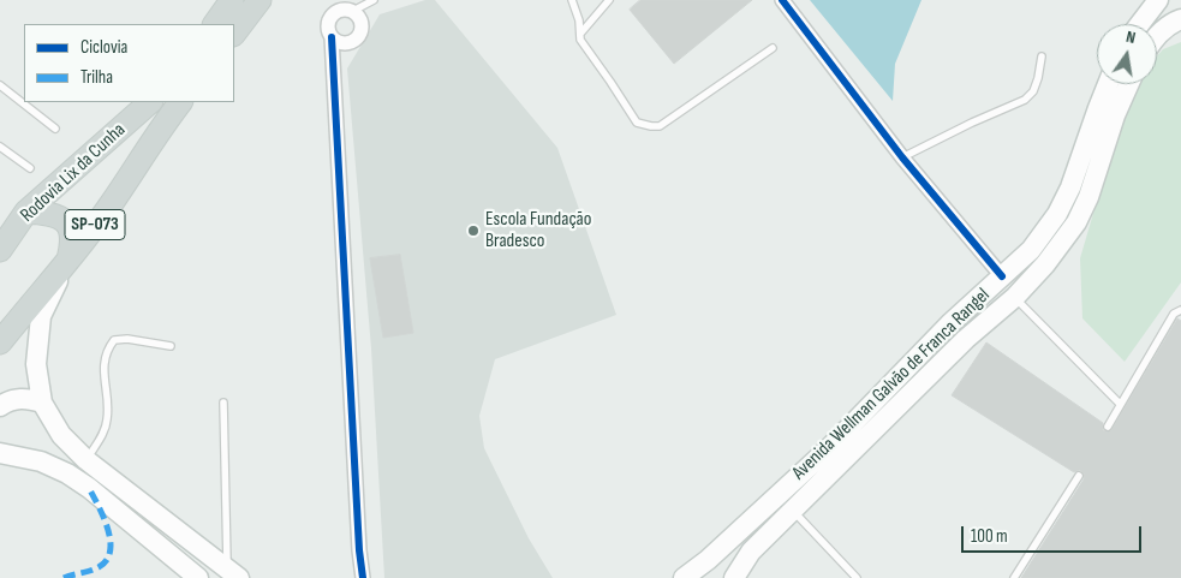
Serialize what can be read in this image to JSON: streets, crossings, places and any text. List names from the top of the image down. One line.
{"streets":{"main road":["Rodovia Lix da Cunha","SP-073","Avenida Wellman Galvão de Franca Rangel"]},"places":["Escola Fundação Bradesco"],"legend":["Ciclovia","Trilha"],"scale_bar":"100 m","north":"top"}
